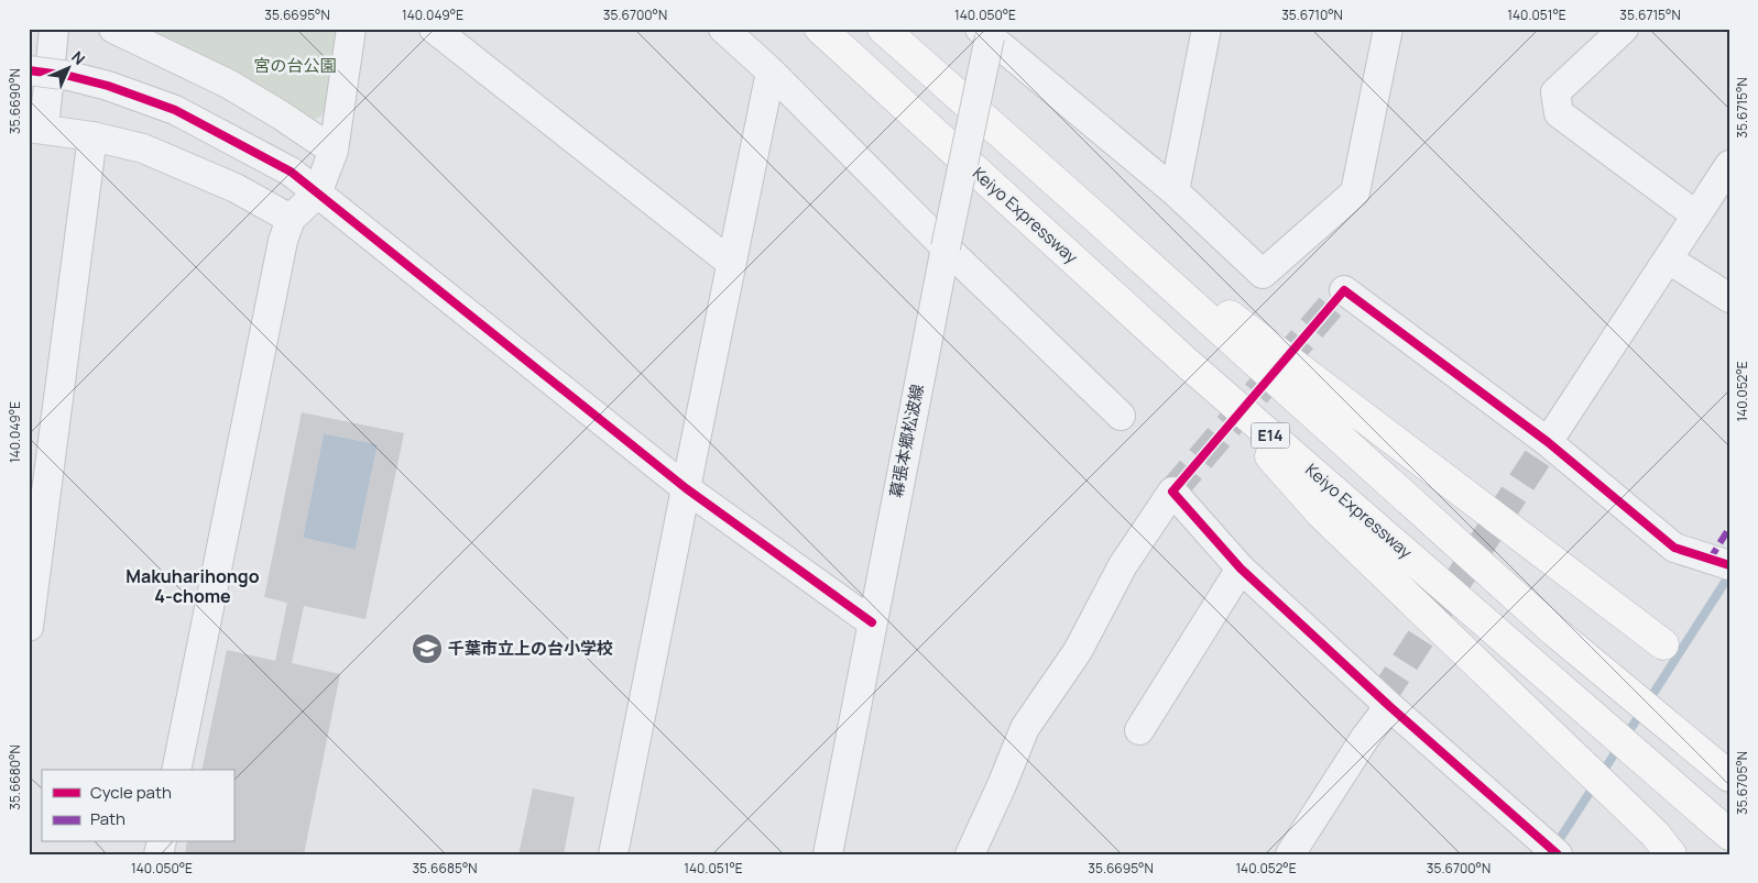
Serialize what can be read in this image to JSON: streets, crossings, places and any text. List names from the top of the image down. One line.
{"streets":{"highway":["Keiyo Expressway","E14"],"street":["幕張本郷松波線"]},"districts":["Makuharihongo 4-chome"],"parks":["宮の台公園"],"places":{"school or university":["千葉市立上の台小学校"]},"legend":["Cycle path","Path"],"north":"top right","coordinates":["35.6695°N","140.049°E","35.6700°N","140.050°E","35.6710°N","140.051°E","35.6715°N","35.6690°N","140.052°E","35.6680°N","35.6705°N","35.6685°N"]}
